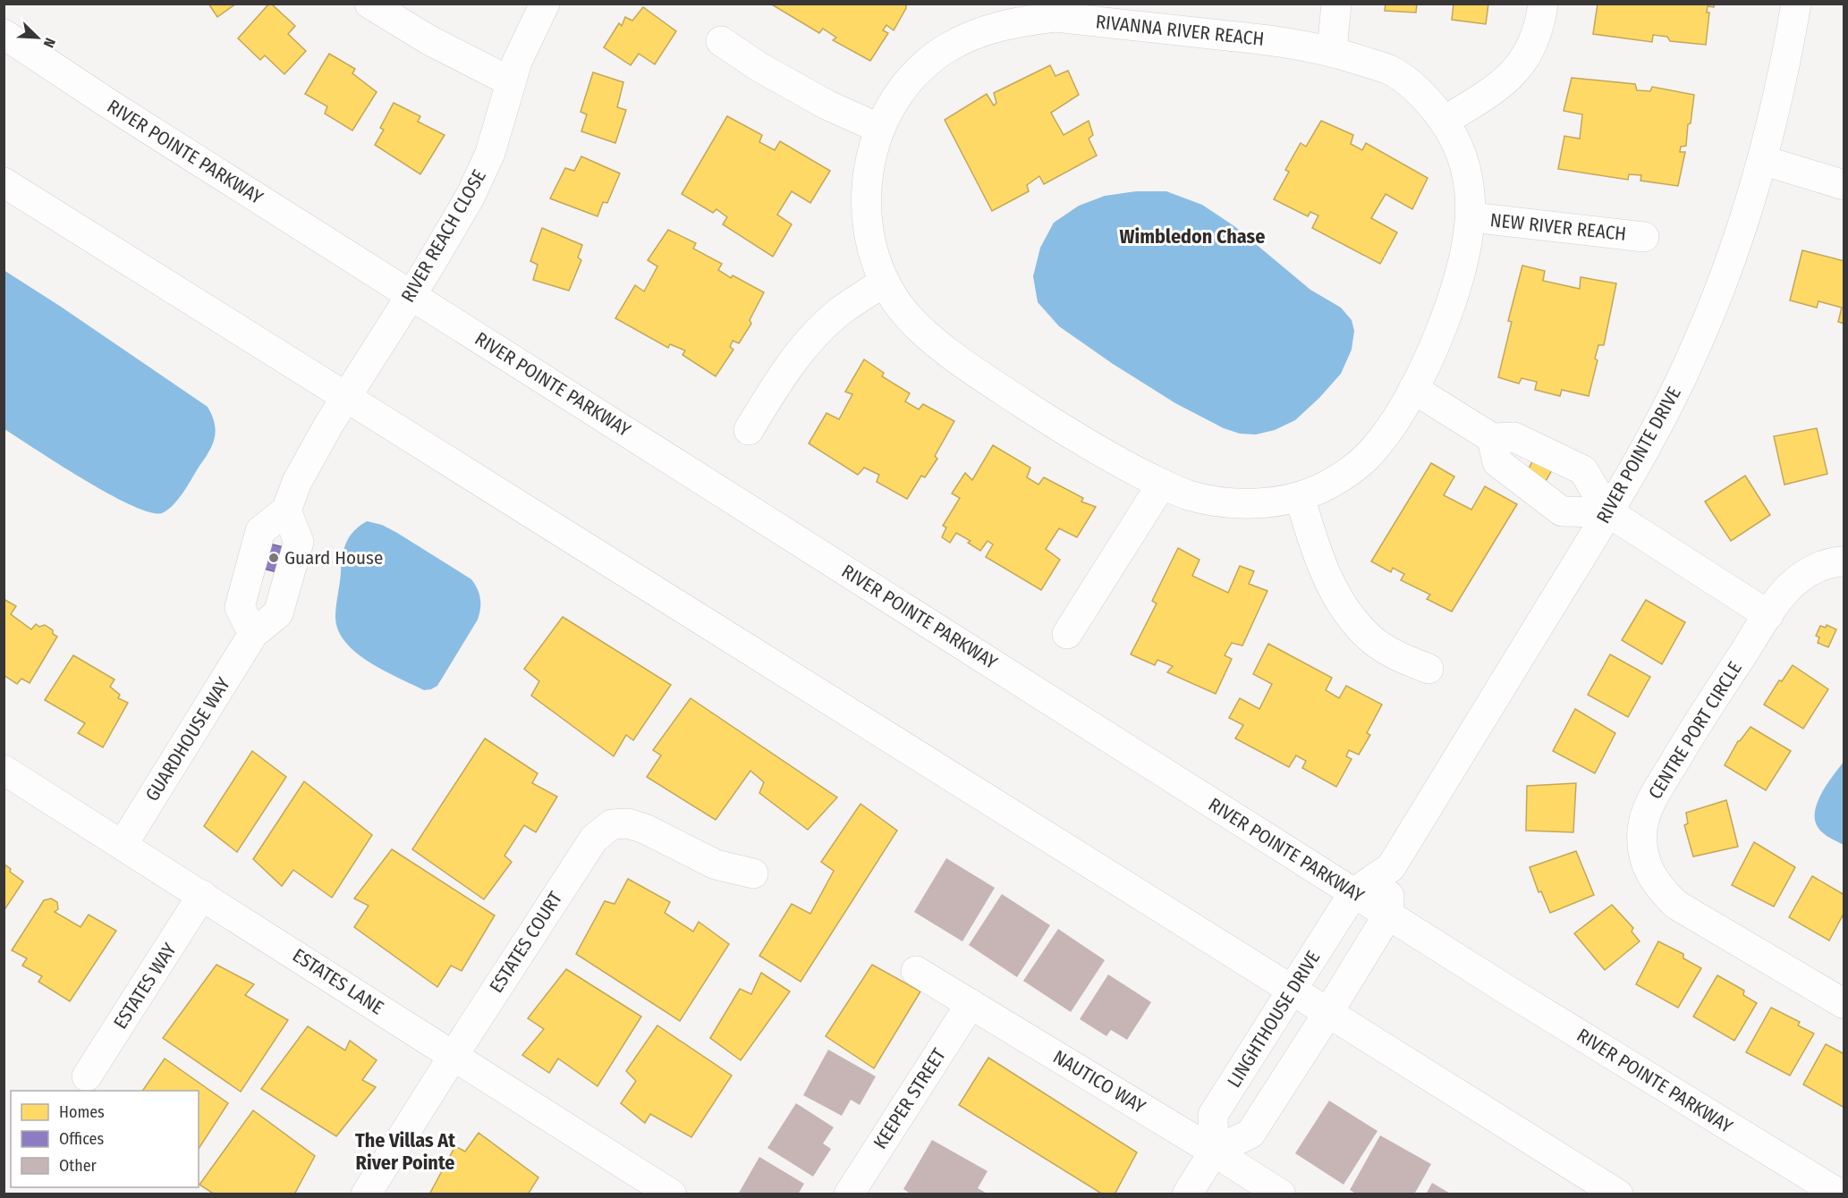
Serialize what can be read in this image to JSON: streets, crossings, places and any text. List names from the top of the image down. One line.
{"streets":{"street":["RIVANNA RIVER REACH","RIVER POINTE PARKWAY","NEW RIVER REACH","RIVER REACH CLOSE","RIVER POINTE DRIVE","CENTRE PORT CIRCLE","GUARDHOUSE WAY","ESTATES COURT","ESTATES LANE","ESTATES WAY","LINGHTHOUSE DRIVE","NAUTICO WAY","KEEPER STREET"]},"crossings":[["RIVANNA RIVER REACH","NEW RIVER REACH"],["RIVER POINTE PARKWAY","RIVER REACH CLOSE"],["RIVER POINTE PARKWAY","RIVER POINTE DRIVE"],["RIVER POINTE PARKWAY","LINGHTHOUSE DRIVE"],["RIVER POINTE DRIVE","LINGHTHOUSE DRIVE"],["GUARDHOUSE WAY","ESTATES LANE"],["ESTATES COURT","ESTATES LANE"],["ESTATES LANE","ESTATES WAY"],["LINGHTHOUSE DRIVE","NAUTICO WAY"],["NAUTICO WAY","KEEPER STREET"]],"districts":["Wimbledon Chase","The Villas At River Pointe"],"places":["Guard House"],"legend":["Homes","Offices","Other"],"north":"bottom right"}
